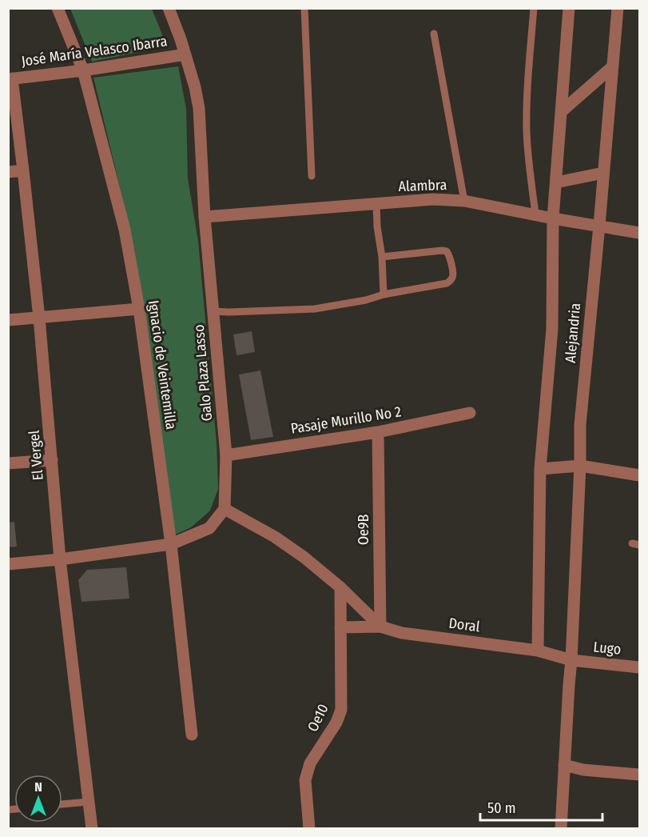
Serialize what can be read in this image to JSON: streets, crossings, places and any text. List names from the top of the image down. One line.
{"streets":{"street":["José María Velasco Ibarra","Alambra","Alejandria","Ignacio de Veintemilla","Galo Plaza Lasso","Pasaje Murillo No 2","El Vergel","Oe9B","Doral","Lugo","Oe10"]},"crossings":[["José María Velasco Ibarra","Ignacio de Veintemilla"],["José María Velasco Ibarra","Galo Plaza Lasso"],["José María Velasco Ibarra","El Vergel"],["Alambra","Alejandria"],["Alambra","Galo Plaza Lasso"],["Alejandria","Doral"],["Alejandria","Lugo"],["Galo Plaza Lasso","Pasaje Murillo No 2"],["Galo Plaza Lasso","Doral"],["Pasaje Murillo No 2","Oe9B"],["Oe9B","Doral"],["Doral","Lugo"],["Doral","Oe10"]],"scale_bar":"50 m","north":"top"}
